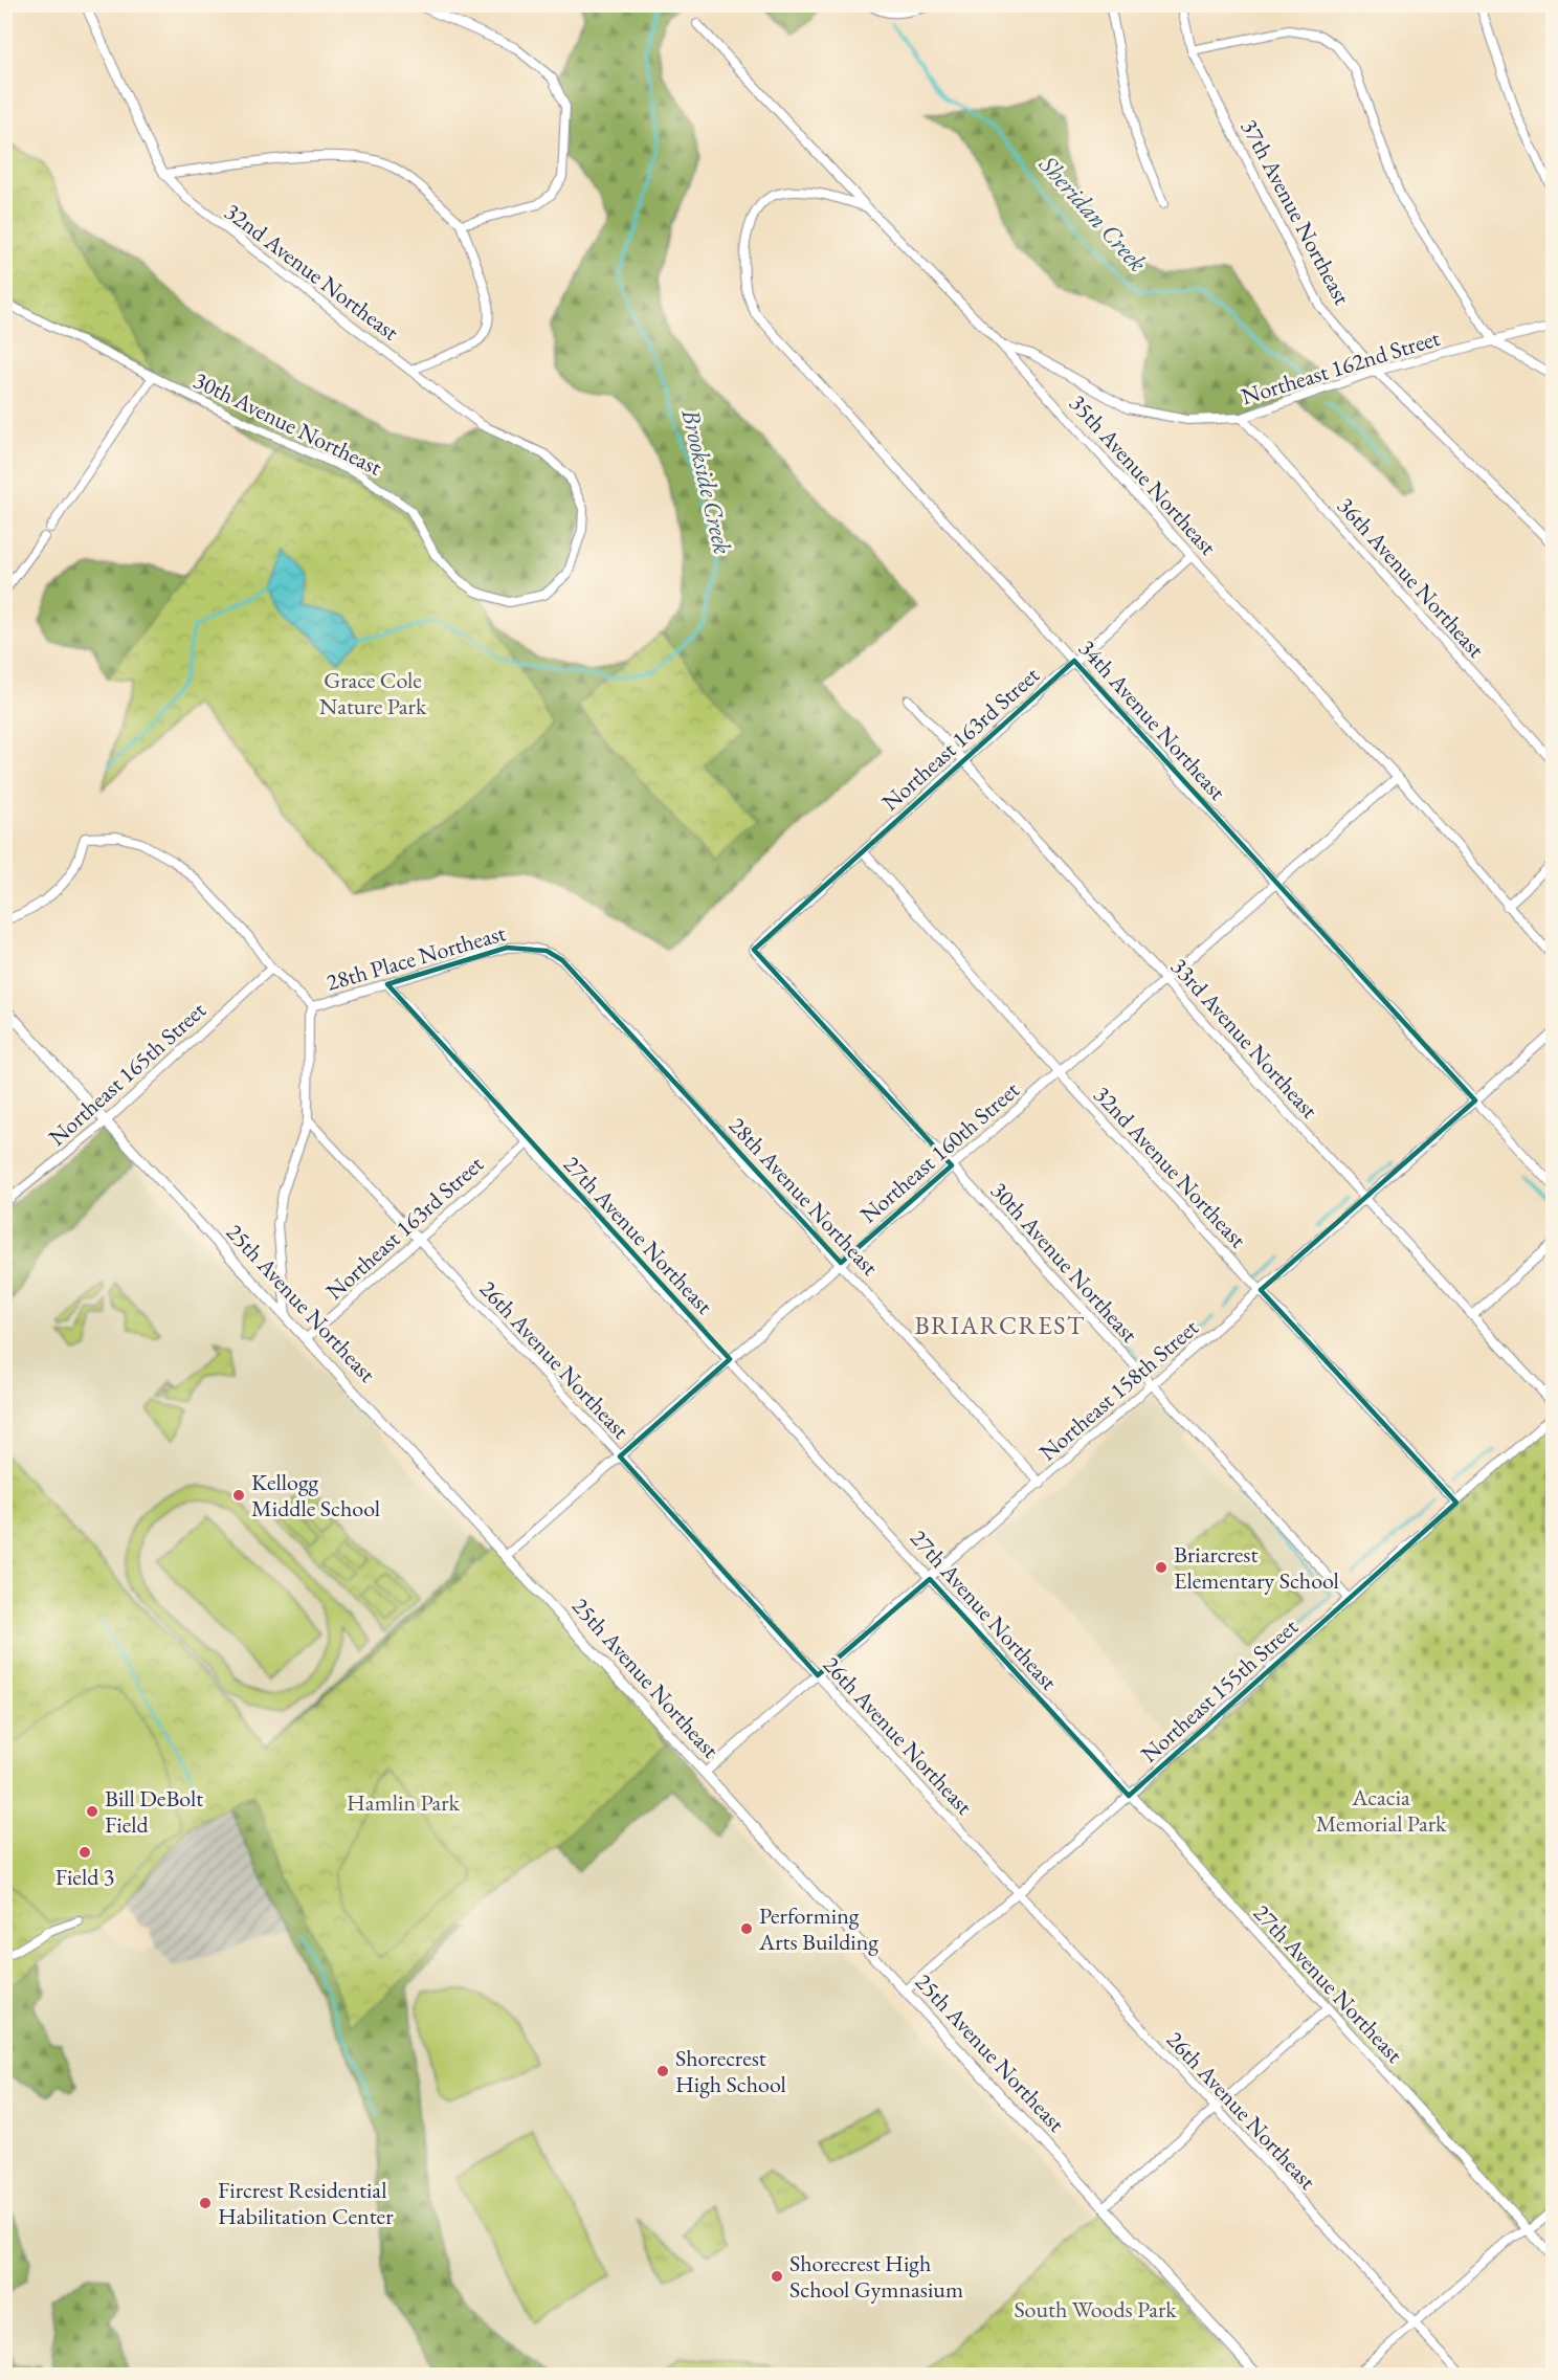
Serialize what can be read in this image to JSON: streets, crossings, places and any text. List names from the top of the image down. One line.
{"streets":{"street":["37th Avenue Northeast","32nd Avenue Northeast","Northeast 162nd Street","30th Avenue Northeast","35th Avenue Northeast","36th Avenue Northeast","34th Avenue Northeast","Northeast 163rd Street","28th Place Northeast","33rd Avenue Northeast","Northeast 165th Street","Northeast 160th Street","28th Avenue Northeast","27th Avenue Northeast","25th Avenue Northeast","26th Avenue Northeast","Northeast 158th Street","Northeast 155th Street"]},"crossings":[["37th Avenue Northeast","Northeast 162nd Street"],["32nd Avenue Northeast","30th Avenue Northeast"],["32nd Avenue Northeast","Northeast 163rd Street"],["32nd Avenue Northeast","Northeast 160th Street"],["32nd Avenue Northeast","Northeast 158th Street"],["32nd Avenue Northeast","Northeast 155th Street"],["Northeast 162nd Street","35th Avenue Northeast"],["Northeast 162nd Street","36th Avenue Northeast"],["30th Avenue Northeast","Northeast 163rd Street"],["30th Avenue Northeast","Northeast 160th Street"],["30th Avenue Northeast","Northeast 158th Street"],["30th Avenue Northeast","Northeast 155th Street"],["35th Avenue Northeast","34th Avenue Northeast"],["35th Avenue Northeast","Northeast 163rd Street"],["35th Avenue Northeast","Northeast 160th Street"],["34th Avenue Northeast","Northeast 163rd Street"],["34th Avenue Northeast","Northeast 160th Street"],["34th Avenue Northeast","Northeast 158th Street"],["Northeast 163rd Street","33rd Avenue Northeast"],["Northeast 163rd Street","27th Avenue Northeast"],["Northeast 163rd Street","25th Avenue Northeast"],["Northeast 163rd Street","26th Avenue Northeast"],["28th Place Northeast","28th Avenue Northeast"],["28th Place Northeast","27th Avenue Northeast"],["33rd Avenue Northeast","Northeast 160th Street"],["33rd Avenue Northeast","Northeast 158th Street"],["Northeast 165th Street","25th Avenue Northeast"],["Northeast 160th Street","28th Avenue Northeast"],["Northeast 160th Street","27th Avenue Northeast"],["Northeast 160th Street","25th Avenue Northeast"],["Northeast 160th Street","26th Avenue Northeast"],["28th Avenue Northeast","Northeast 158th Street"],["27th Avenue Northeast","Northeast 158th Street"],["27th Avenue Northeast","Northeast 155th Street"],["25th Avenue Northeast","Northeast 158th Street"],["25th Avenue Northeast","Northeast 155th Street"],["26th Avenue Northeast","Northeast 158th Street"],["26th Avenue Northeast","Northeast 155th Street"]],"districts":["BRIARCREST"],"water":["Sheridan Creek","Brookside Creek"],"parks":["Grace Cole Nature Park","Acacia Memorial Park","Hamlin Park","South Woods Park"],"places":["Kellogg Middle School","Briarcrest Elementary School","Bill DeBolt Field","Field 3","Performing Arts Building","Shorecrest High School","Fircrest Residential Habilitation Center","Shorecrest High School Gymnasium"]}
